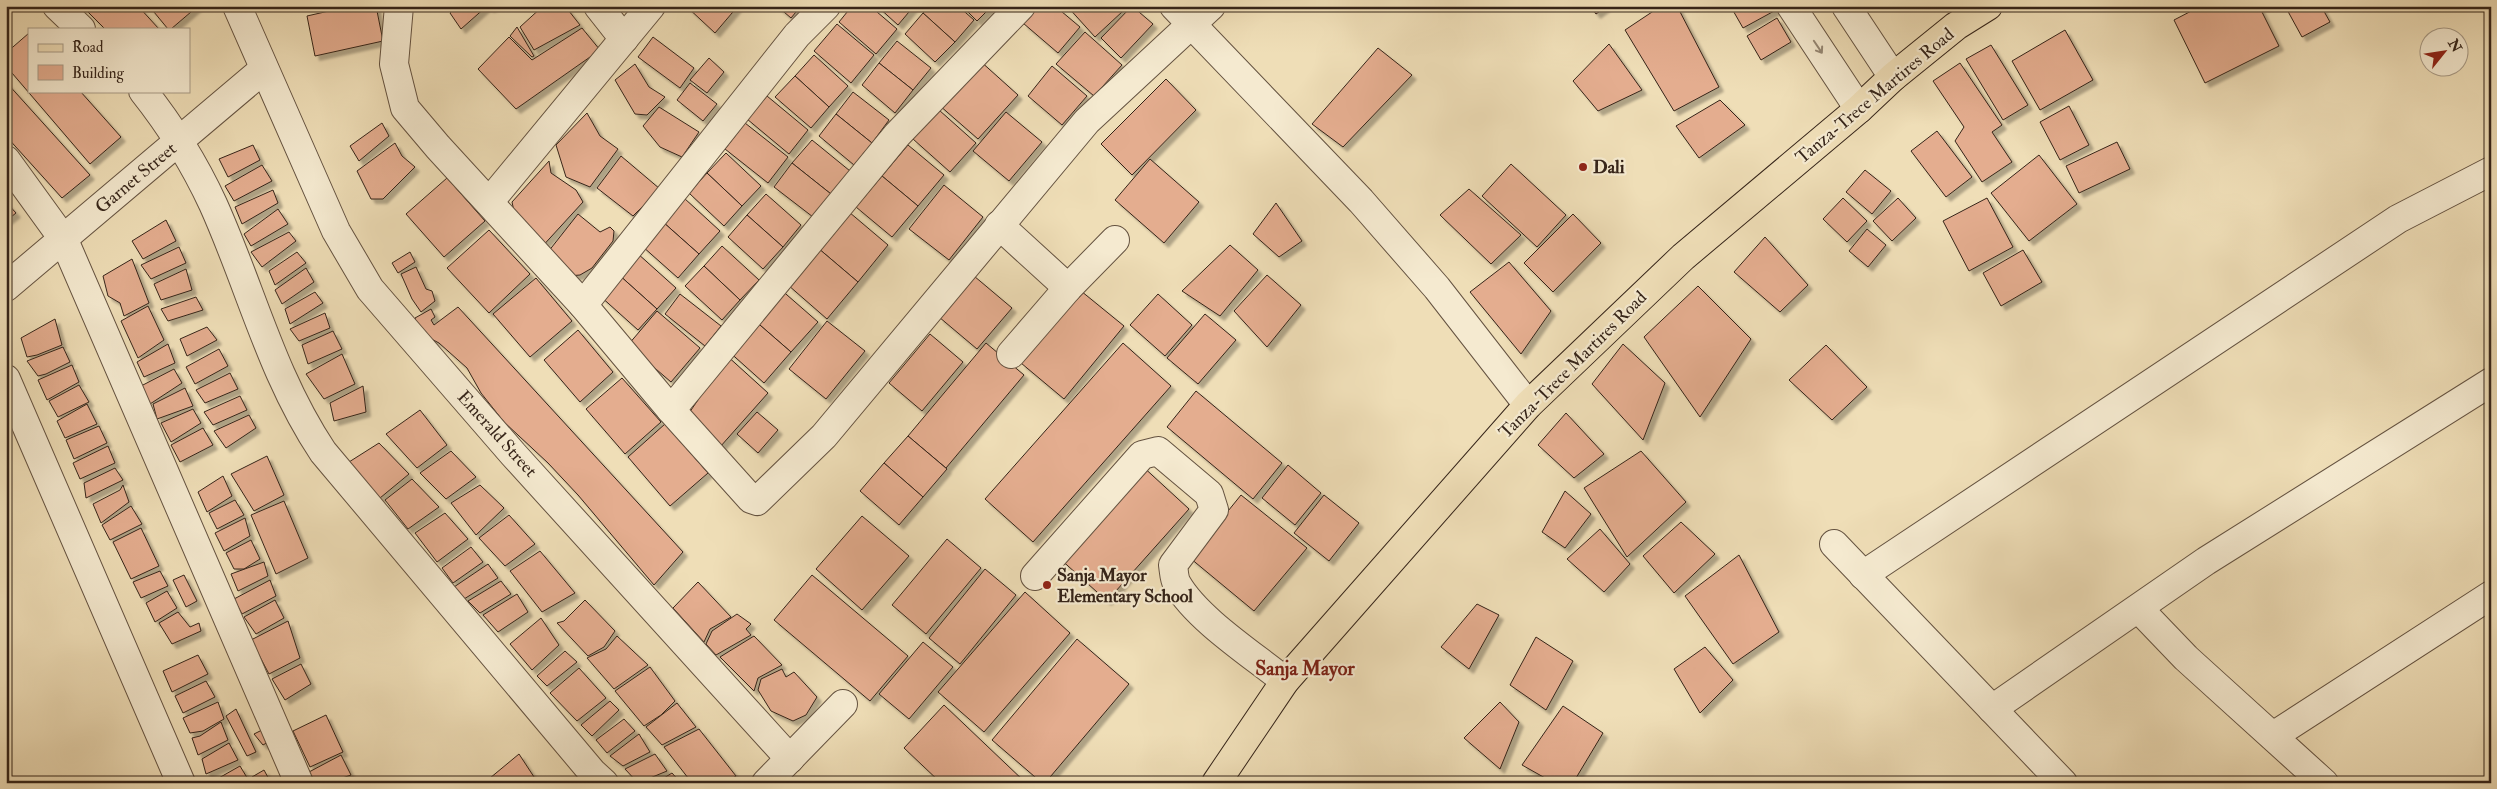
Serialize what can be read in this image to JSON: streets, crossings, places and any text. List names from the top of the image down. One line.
{"streets":{"main road":["Tanza-Trece Martires Road"],"street":["Garnet Street","Emerald Street"]},"crossings":[["Garnet Street","Emerald Street"]],"districts":["Sanja Mayor"],"places":["Dali","Sanja Mayor Elementary School"],"legend":["Road","Building"],"north":"top right"}
